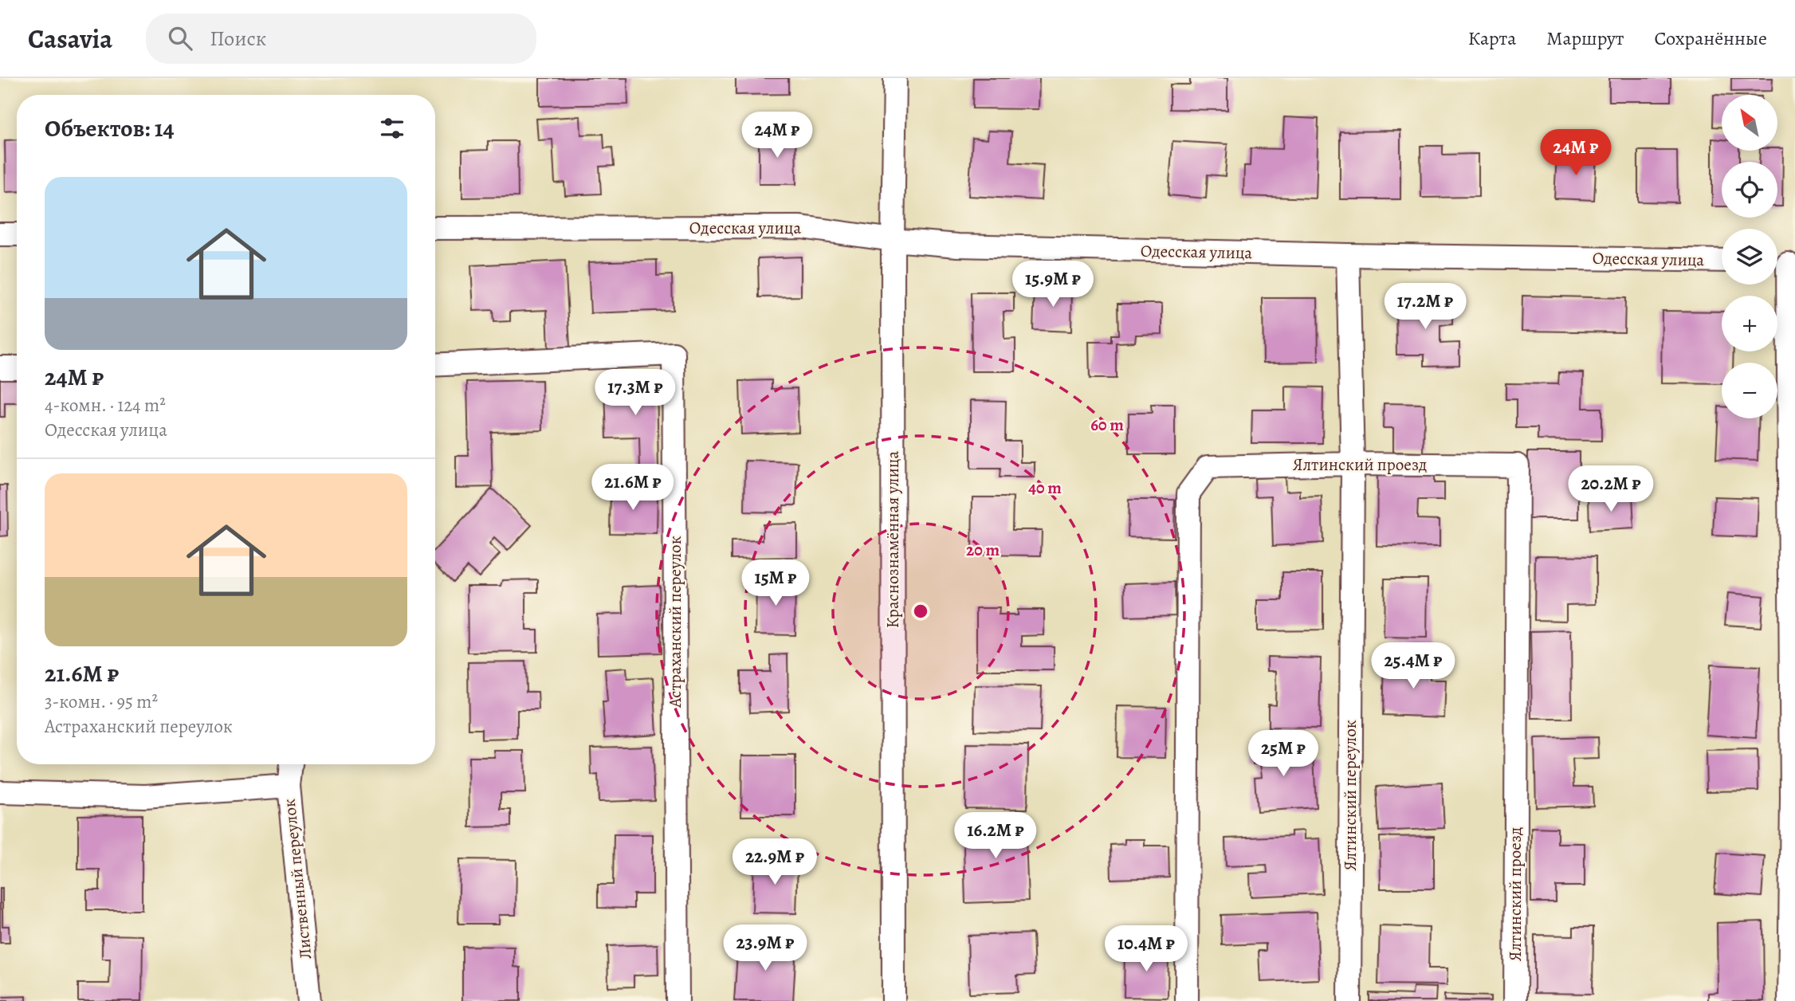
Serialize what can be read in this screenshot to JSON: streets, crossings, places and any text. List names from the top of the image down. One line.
{"streets":{"street":["Одесская улица","Ялтинский проезд","Краснознамённая улица","Астраханский переулок","Ялтинский переулок","Лиственный переулок"]},"crossings":[["Одесская улица","Краснознамённая улица"],["Одесская улица","Ялтинский переулок"],["Ялтинский проезд","Ялтинский переулок"]],"north":"top left","page":{"header":"Casavia","search":"Поиск","nav":["Карта","Маршрут","Сохранённые"],"map_buttons":["+","−"],"heading":"Объектов: 14","price":["24M ₽","24M ₽","15.9M ₽","17.2M ₽","17.3M ₽","21.6M ₽","20.2M ₽","15M ₽","25.4M ₽","25M ₽","16.2M ₽","22.9M ₽","23.9M ₽","10.4M ₽"],"list":[{"name":"24M ₽","note":"4-комн. · 124 m² · Одесская улица"},{"name":"21.6M ₽","note":"3-комн. · 95 m² · Астраханский переулок"}]},"rings":["60 m","40 m","20 m"]}
